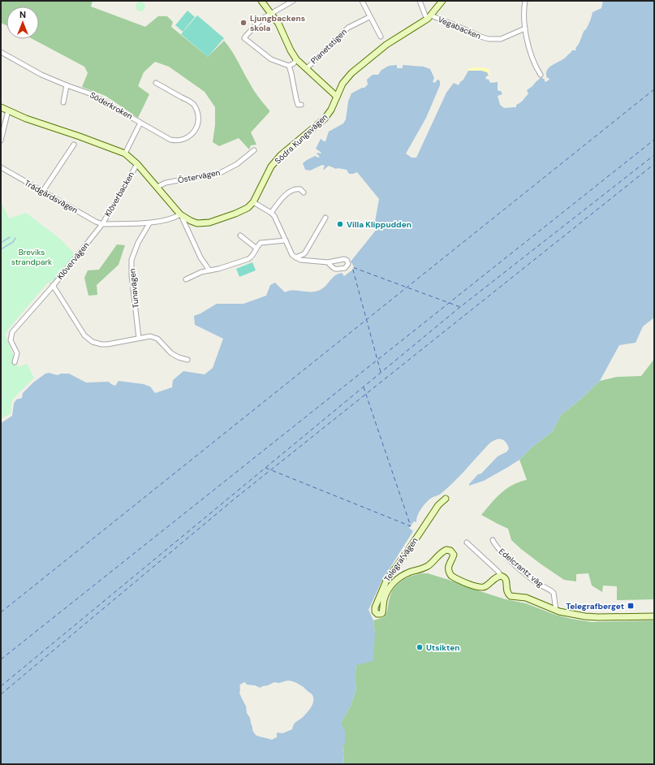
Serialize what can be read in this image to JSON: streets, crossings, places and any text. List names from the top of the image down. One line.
{"streets":{"street":["Vegabacken","Planetstigen","Söderkroken","Södra Kungsvägen","Östervägen","Klöverbacken","Trädgårdsvägen","Klövervägen","Tunavägen","Telegrafvägen","Edelcrantz väg"]},"crossings":[["Vegabacken","Södra Kungsvägen"],["Söderkroken","Södra Kungsvägen"],["Södra Kungsvägen","Östervägen"],["Södra Kungsvägen","Klöverbacken"],["Klöverbacken","Trädgårdsvägen"],["Klöverbacken","Klövervägen"],["Trädgårdsvägen","Klövervägen"]],"parks":["Breviks strandpark"],"places":{"other":["Ljungbackens skola","Villa Klippudden","Utsikten"],"transit":["Telegrafberget"]},"north":"top"}
